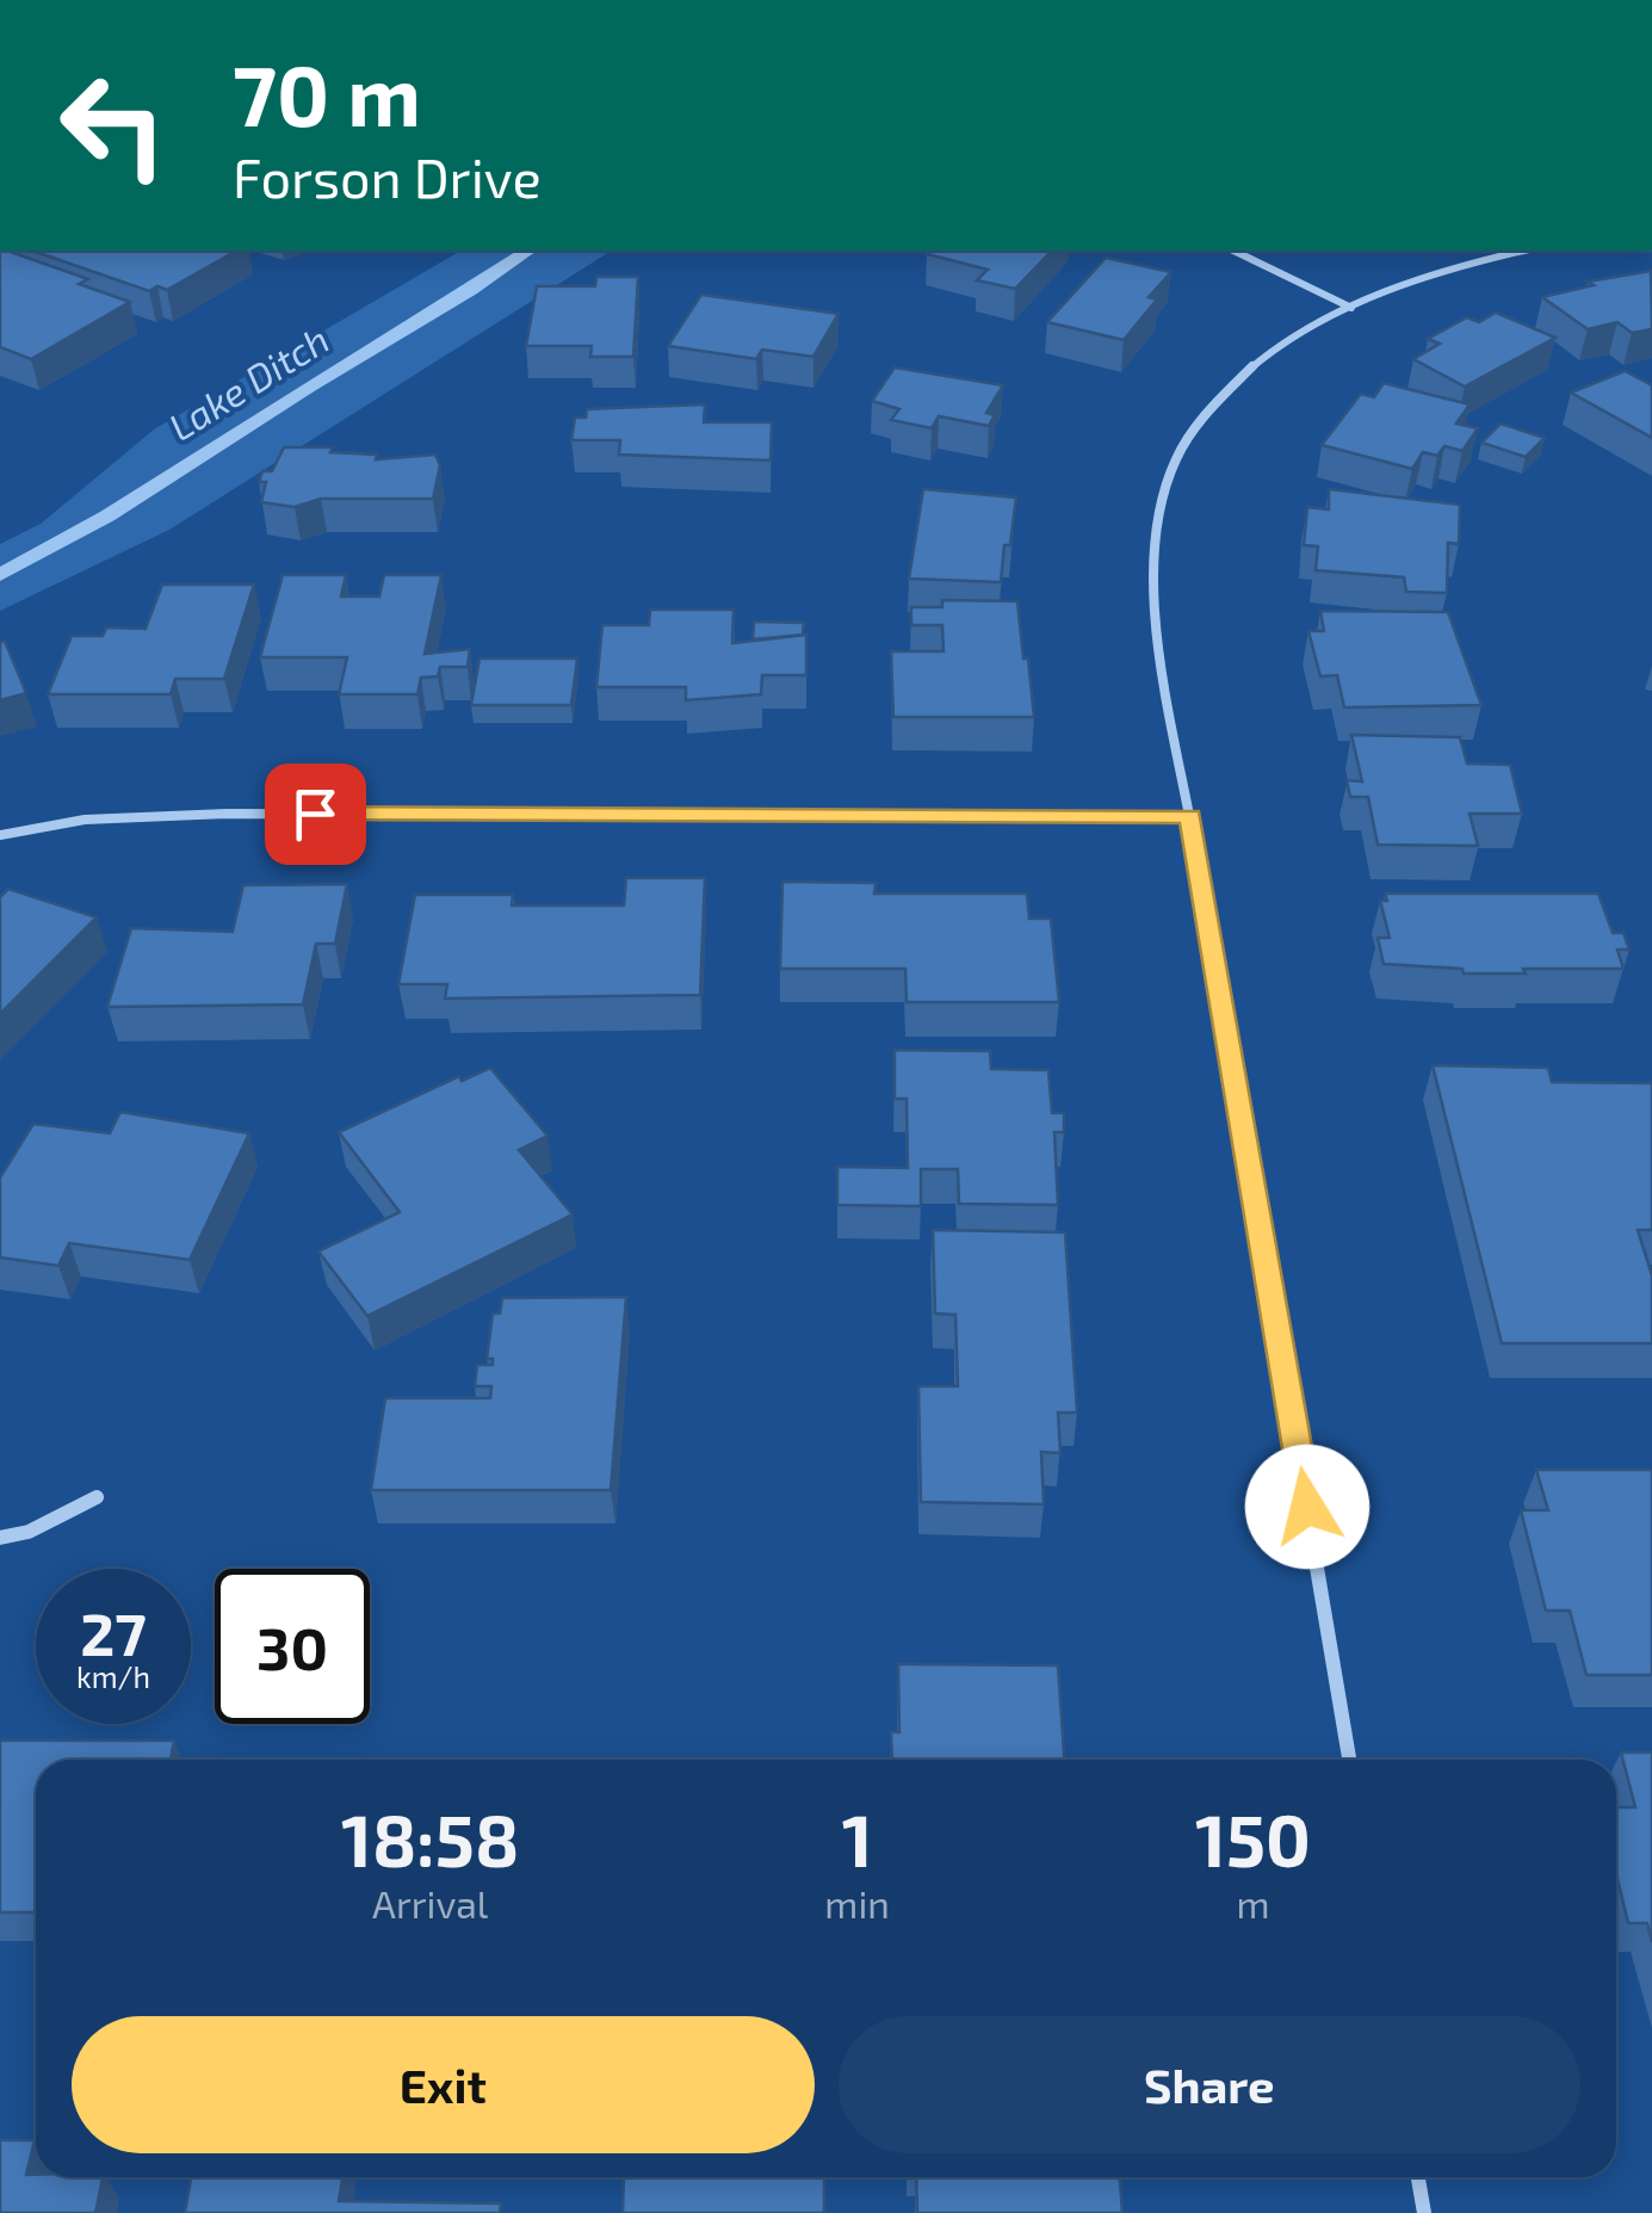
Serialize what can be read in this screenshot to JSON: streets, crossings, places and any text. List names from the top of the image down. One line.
{"water":["Lake Ditch"],"page":{"turn":["70 m","Forson Drive"],"speed":"27 km/h","limit":"30","eta":["18:58","Arrival","1","min","150","m"],"buttons":["Exit","Share"]}}
